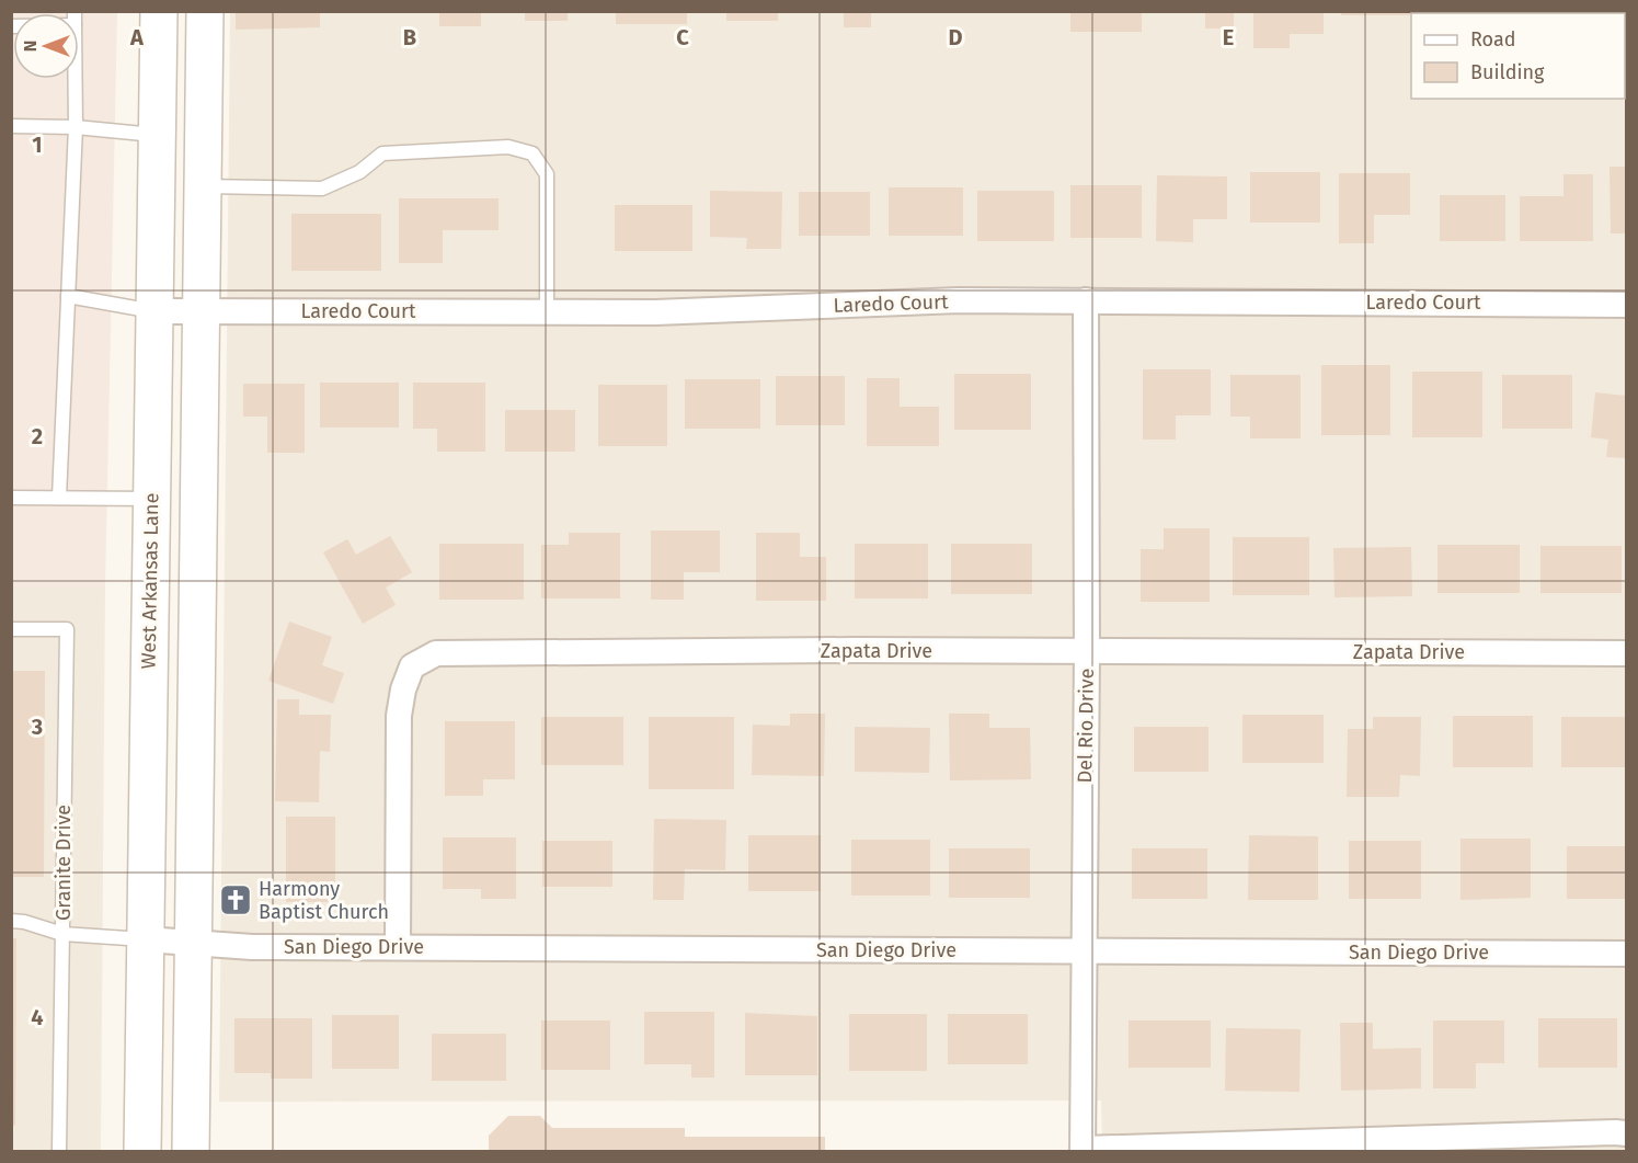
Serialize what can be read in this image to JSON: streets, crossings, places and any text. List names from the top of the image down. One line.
{"streets":{"main road":["West Arkansas Lane"],"street":["Laredo Court","Zapata Drive","Del Rio Drive","San Diego Drive"],"lane":["Granite Drive"]},"crossings":[["Laredo Court","West Arkansas Lane"],["Laredo Court","Del Rio Drive"],["West Arkansas Lane","San Diego Drive"],["Zapata Drive","Del Rio Drive"],["Zapata Drive","San Diego Drive"],["Del Rio Drive","San Diego Drive"]],"places":{"church":["Harmony Baptist Church"]},"legend":["Road","Building"],"north":"left","grid":{"columns":["A","B","C","D","E"],"rows":["1","2","3","4"]}}
